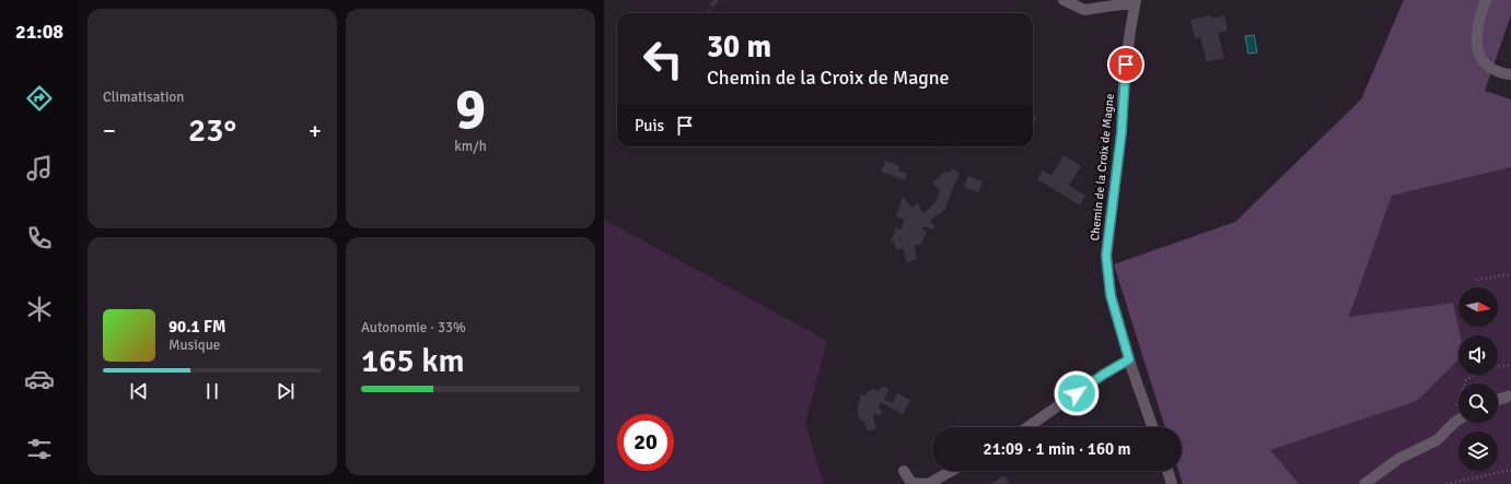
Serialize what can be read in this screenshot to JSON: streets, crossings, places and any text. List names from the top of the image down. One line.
{"streets":{"street":["Chemin de la Croix de Magne"]},"north":"right","page":{"tabs":"21:08","tile":["Climatisation",["9","km/h"],["Autonomie · 33%","165 km"]],"turn":["30 m","Chemin de la Croix de Magne"],"then":"Puis","heat":["−","23°","+"],"song":["90.1 FM","Musique"],"limit":"20","trip":"21:09 · 1 min · 160 m"}}
